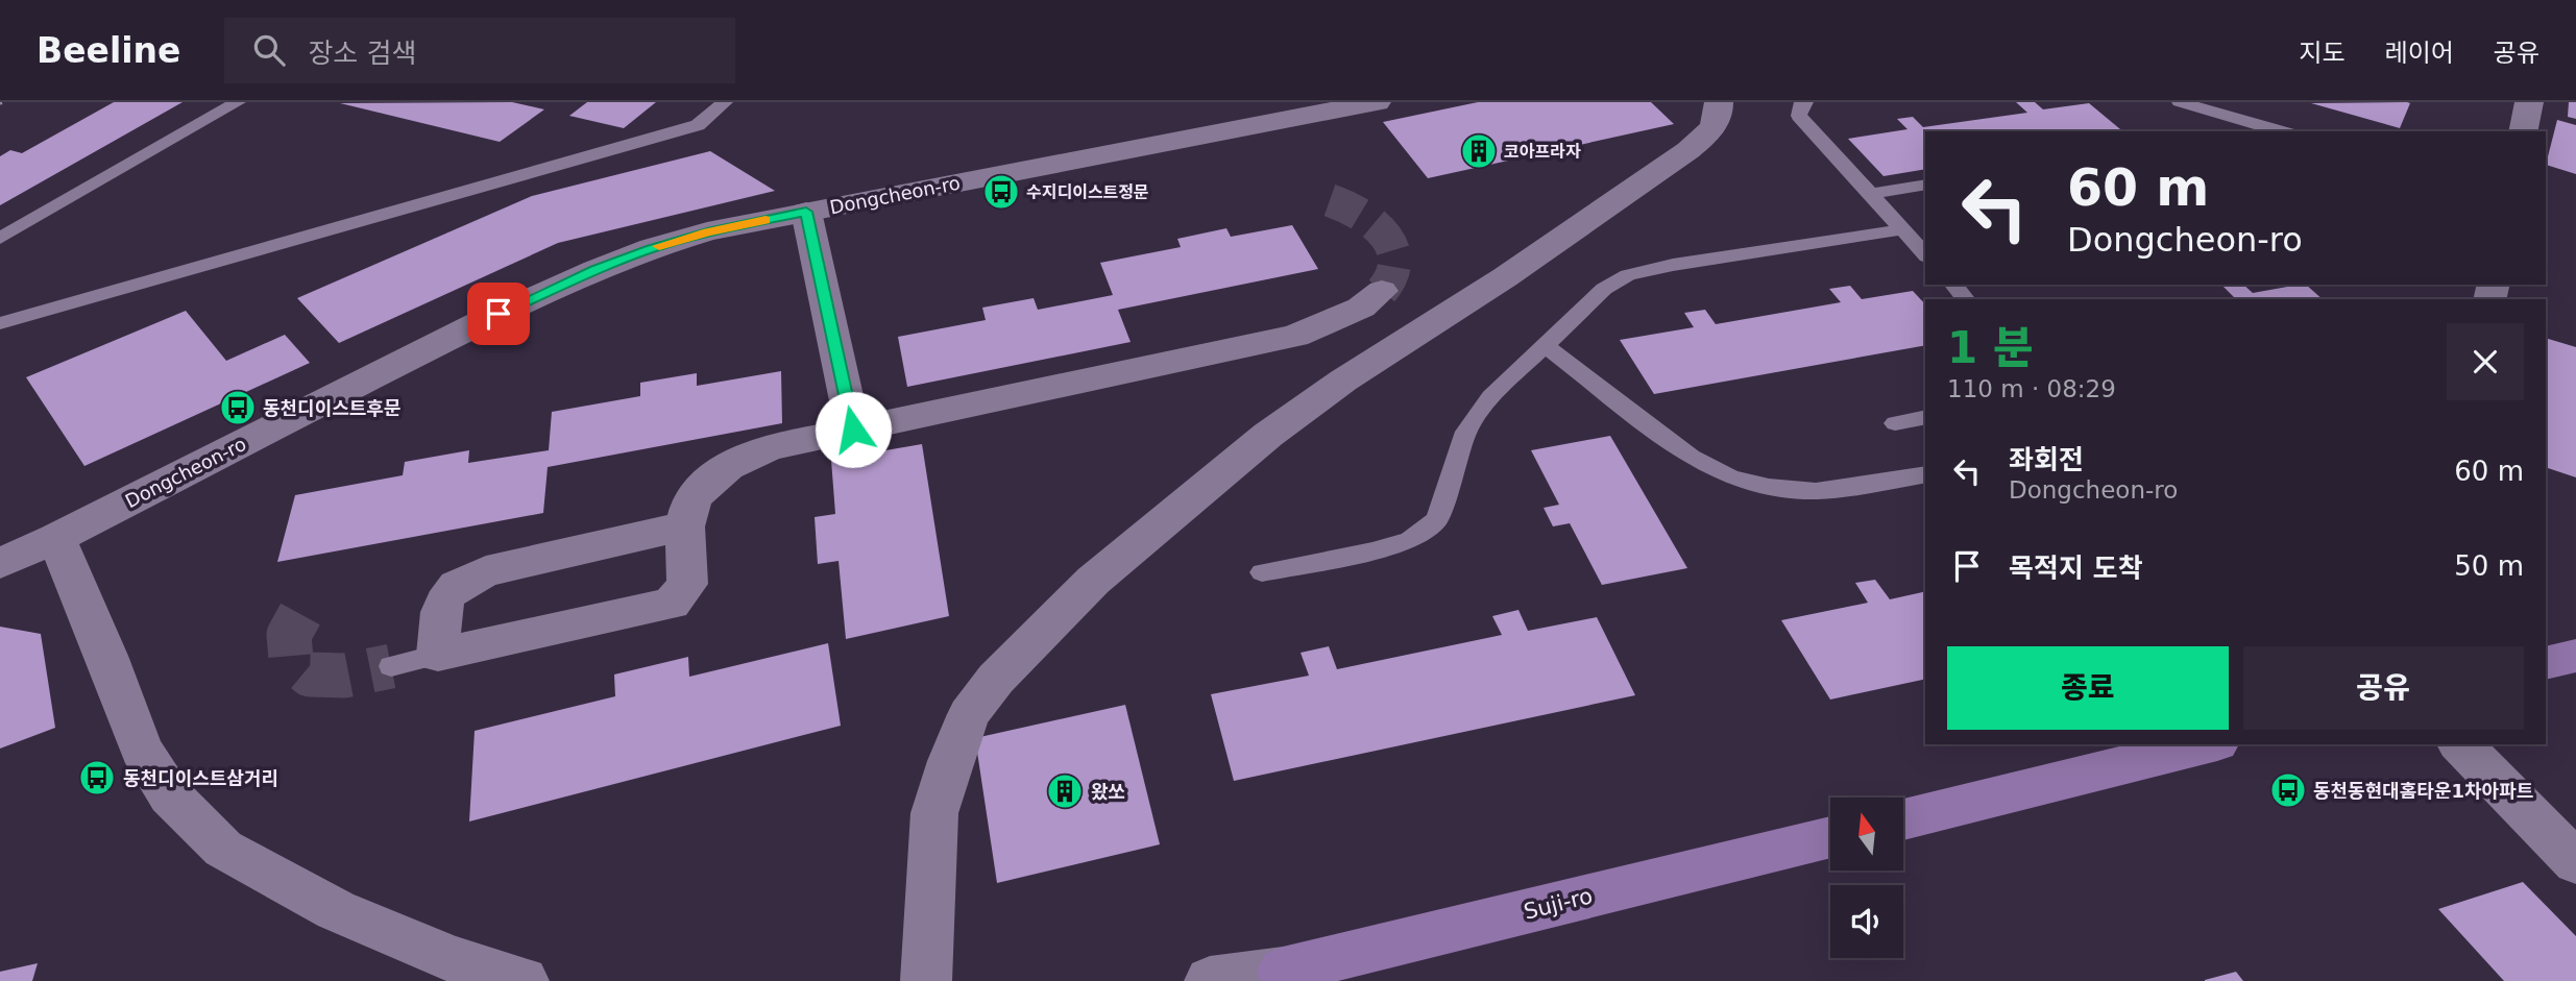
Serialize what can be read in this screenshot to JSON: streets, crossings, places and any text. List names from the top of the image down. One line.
{"streets":{"main road":["Suji-ro"],"street":["Dongcheon-ro"]},"places":{"building":["코아프라자","왔쏘"],"bus stop":["수지디이스트정문","동천디이스트후문","동천디이스트삼거리","동천동현대홈타운1차아파트"]},"north":"top","page":{"header":"Beeline","search":"장소 검색","nav":["지도","레이어","공유"],"turn":["60 m","Dongcheon-ro"],"heading":["1 분","110 m · 08:29"],"list":[{"name":"좌회전","note":"Dongcheon-ro","value":"60 m"},{"name":"목적지 도착","value":"50 m"}],"buttons":["종료","공유"]}}
